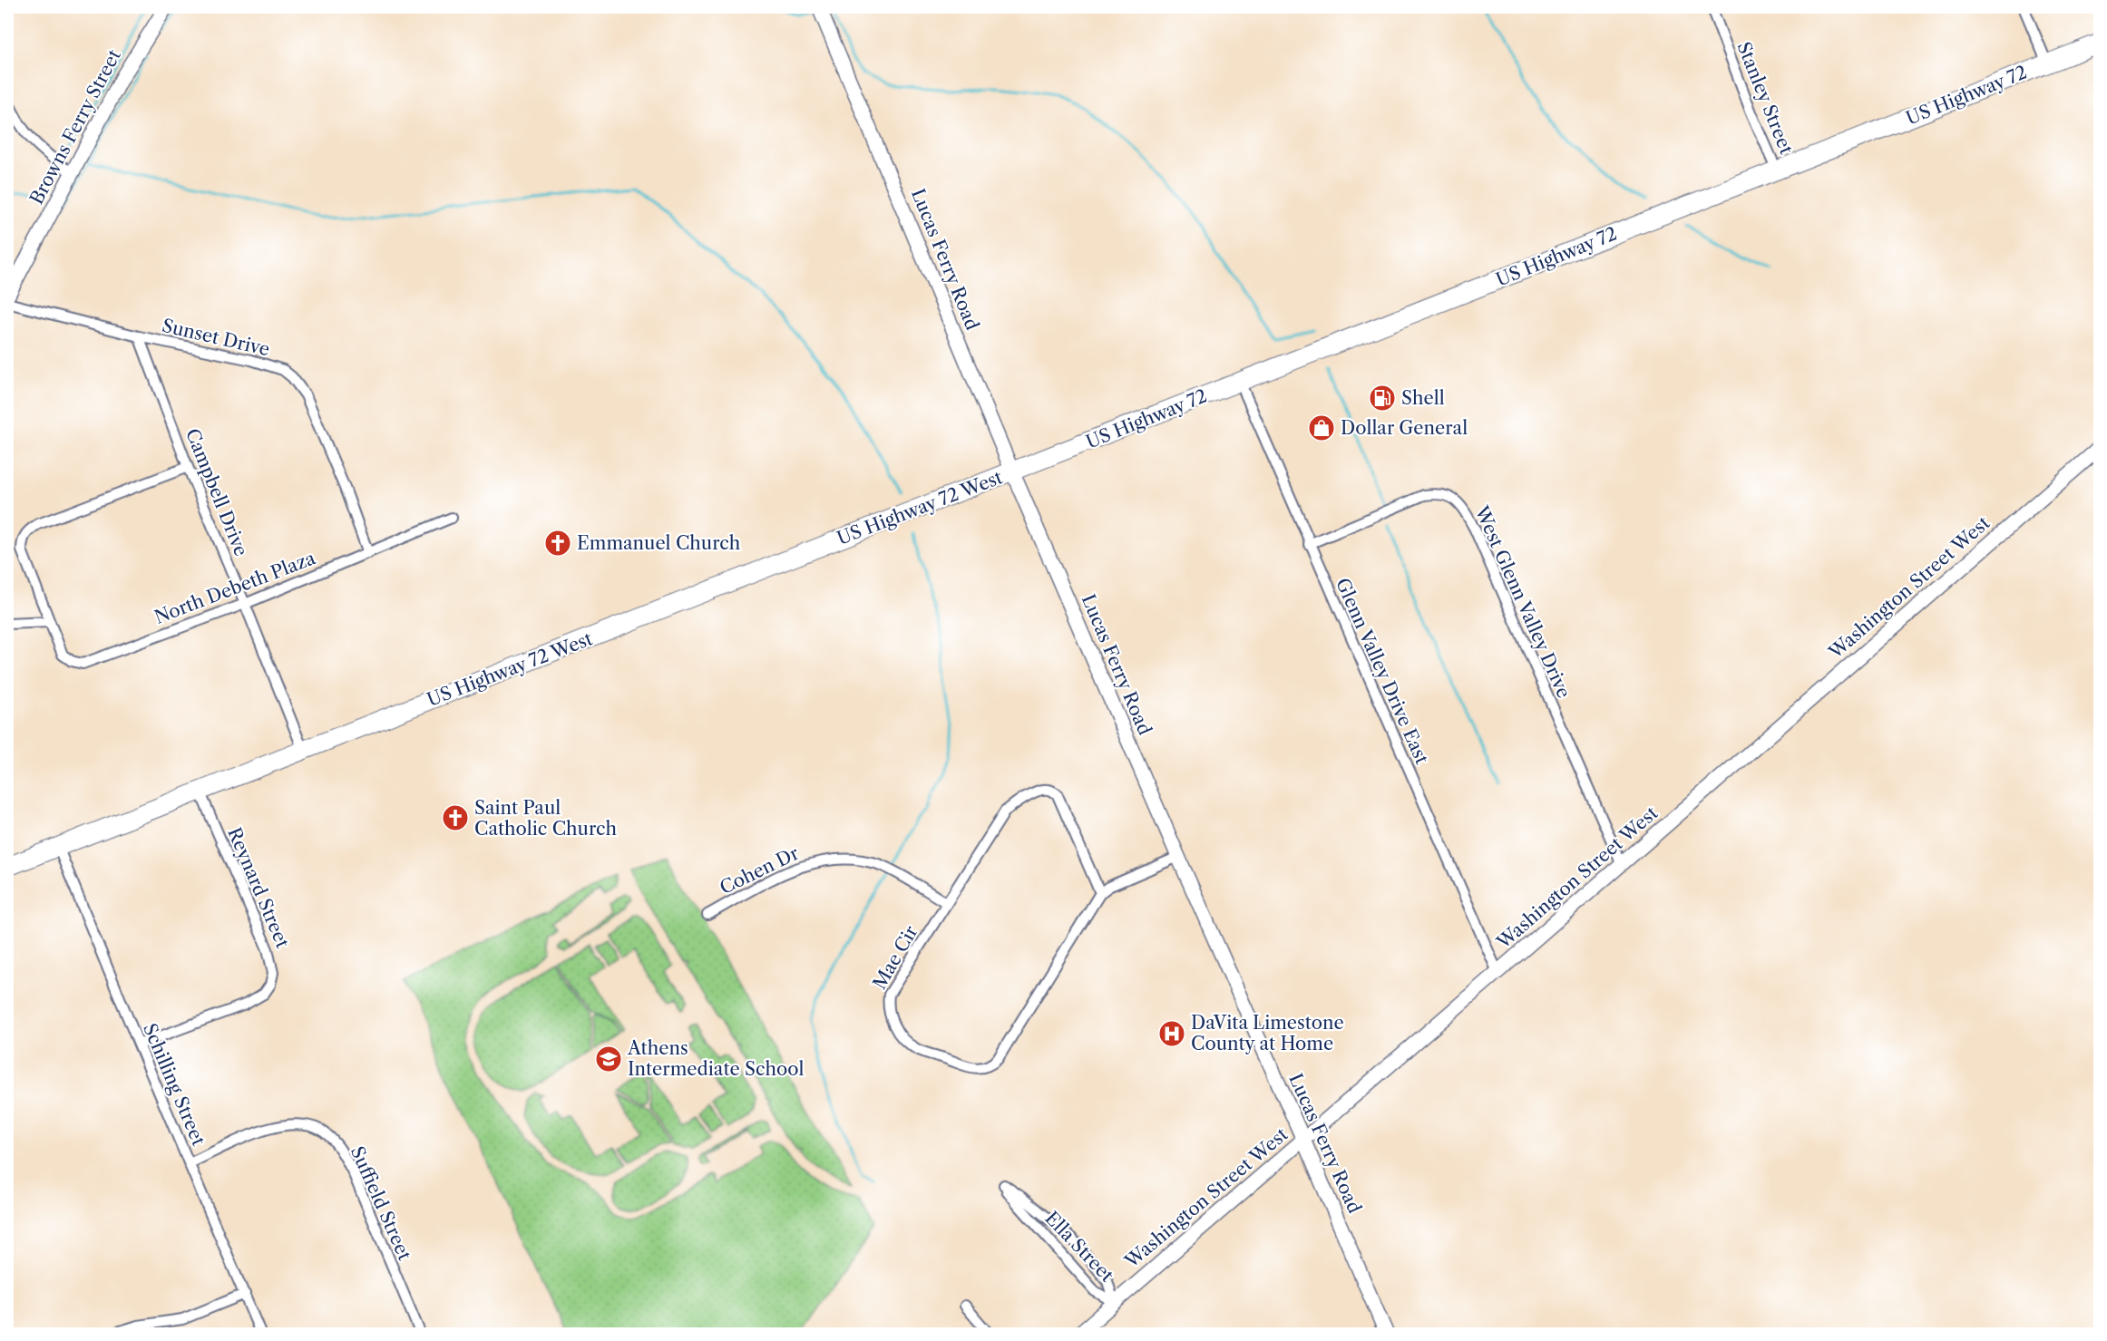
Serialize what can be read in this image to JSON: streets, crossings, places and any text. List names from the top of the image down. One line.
{"streets":{"highway":["US Highway 72","US Highway 72 West"],"street":["Stanley Street","Browns Ferry Street","Lucas Ferry Road","Sunset Drive","Campbell Drive","North Debeth Plaza","Washington Street West","West Glenn Valley Drive","Glenn Valley Drive East","Cohen Dr","Reynard Street","Mae Cir","Schilling Street","Suffield Street","Ella Street"]},"crossings":[["US Highway 72","Stanley Street"],["US Highway 72","Lucas Ferry Road"],["US Highway 72","US Highway 72 West"],["US Highway 72","Glenn Valley Drive East"],["Lucas Ferry Road","US Highway 72 West"],["Lucas Ferry Road","Washington Street West"],["Lucas Ferry Road","Mae Cir"],["Sunset Drive","Campbell Drive"],["Sunset Drive","North Debeth Plaza"],["Campbell Drive","US Highway 72 West"],["Campbell Drive","North Debeth Plaza"],["US Highway 72 West","Reynard Street"],["US Highway 72 West","Schilling Street"],["Washington Street West","West Glenn Valley Drive"],["Washington Street West","Glenn Valley Drive East"],["Washington Street West","Ella Street"],["West Glenn Valley Drive","Glenn Valley Drive East"],["Cohen Dr","Mae Cir"],["Reynard Street","Schilling Street"],["Schilling Street","Suffield Street"]],"places":{"fuel station":["Shell"],"shop":["Dollar General"],"church":["Emmanuel Church","Saint Paul Catholic Church"],"hospital":["DaVita Limestone County at Home"],"school or university":["Athens Intermediate School"]}}
